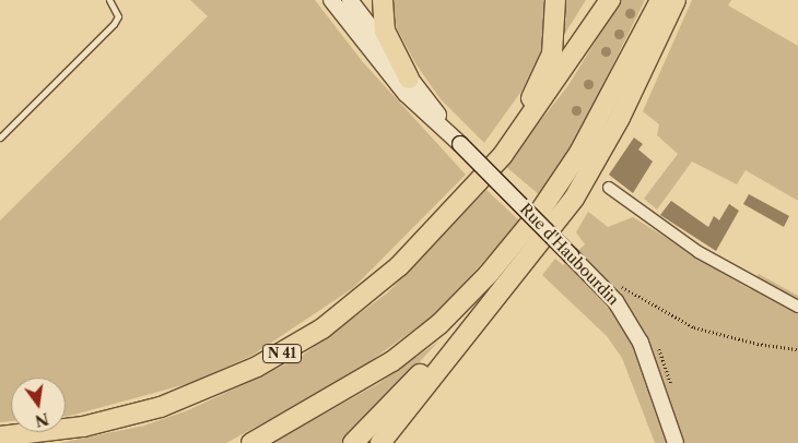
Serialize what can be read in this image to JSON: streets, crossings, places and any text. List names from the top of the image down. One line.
{"streets":{"highway":["N 41"],"main road":["Rue d'Haubourdin"]},"north":"bottom"}
